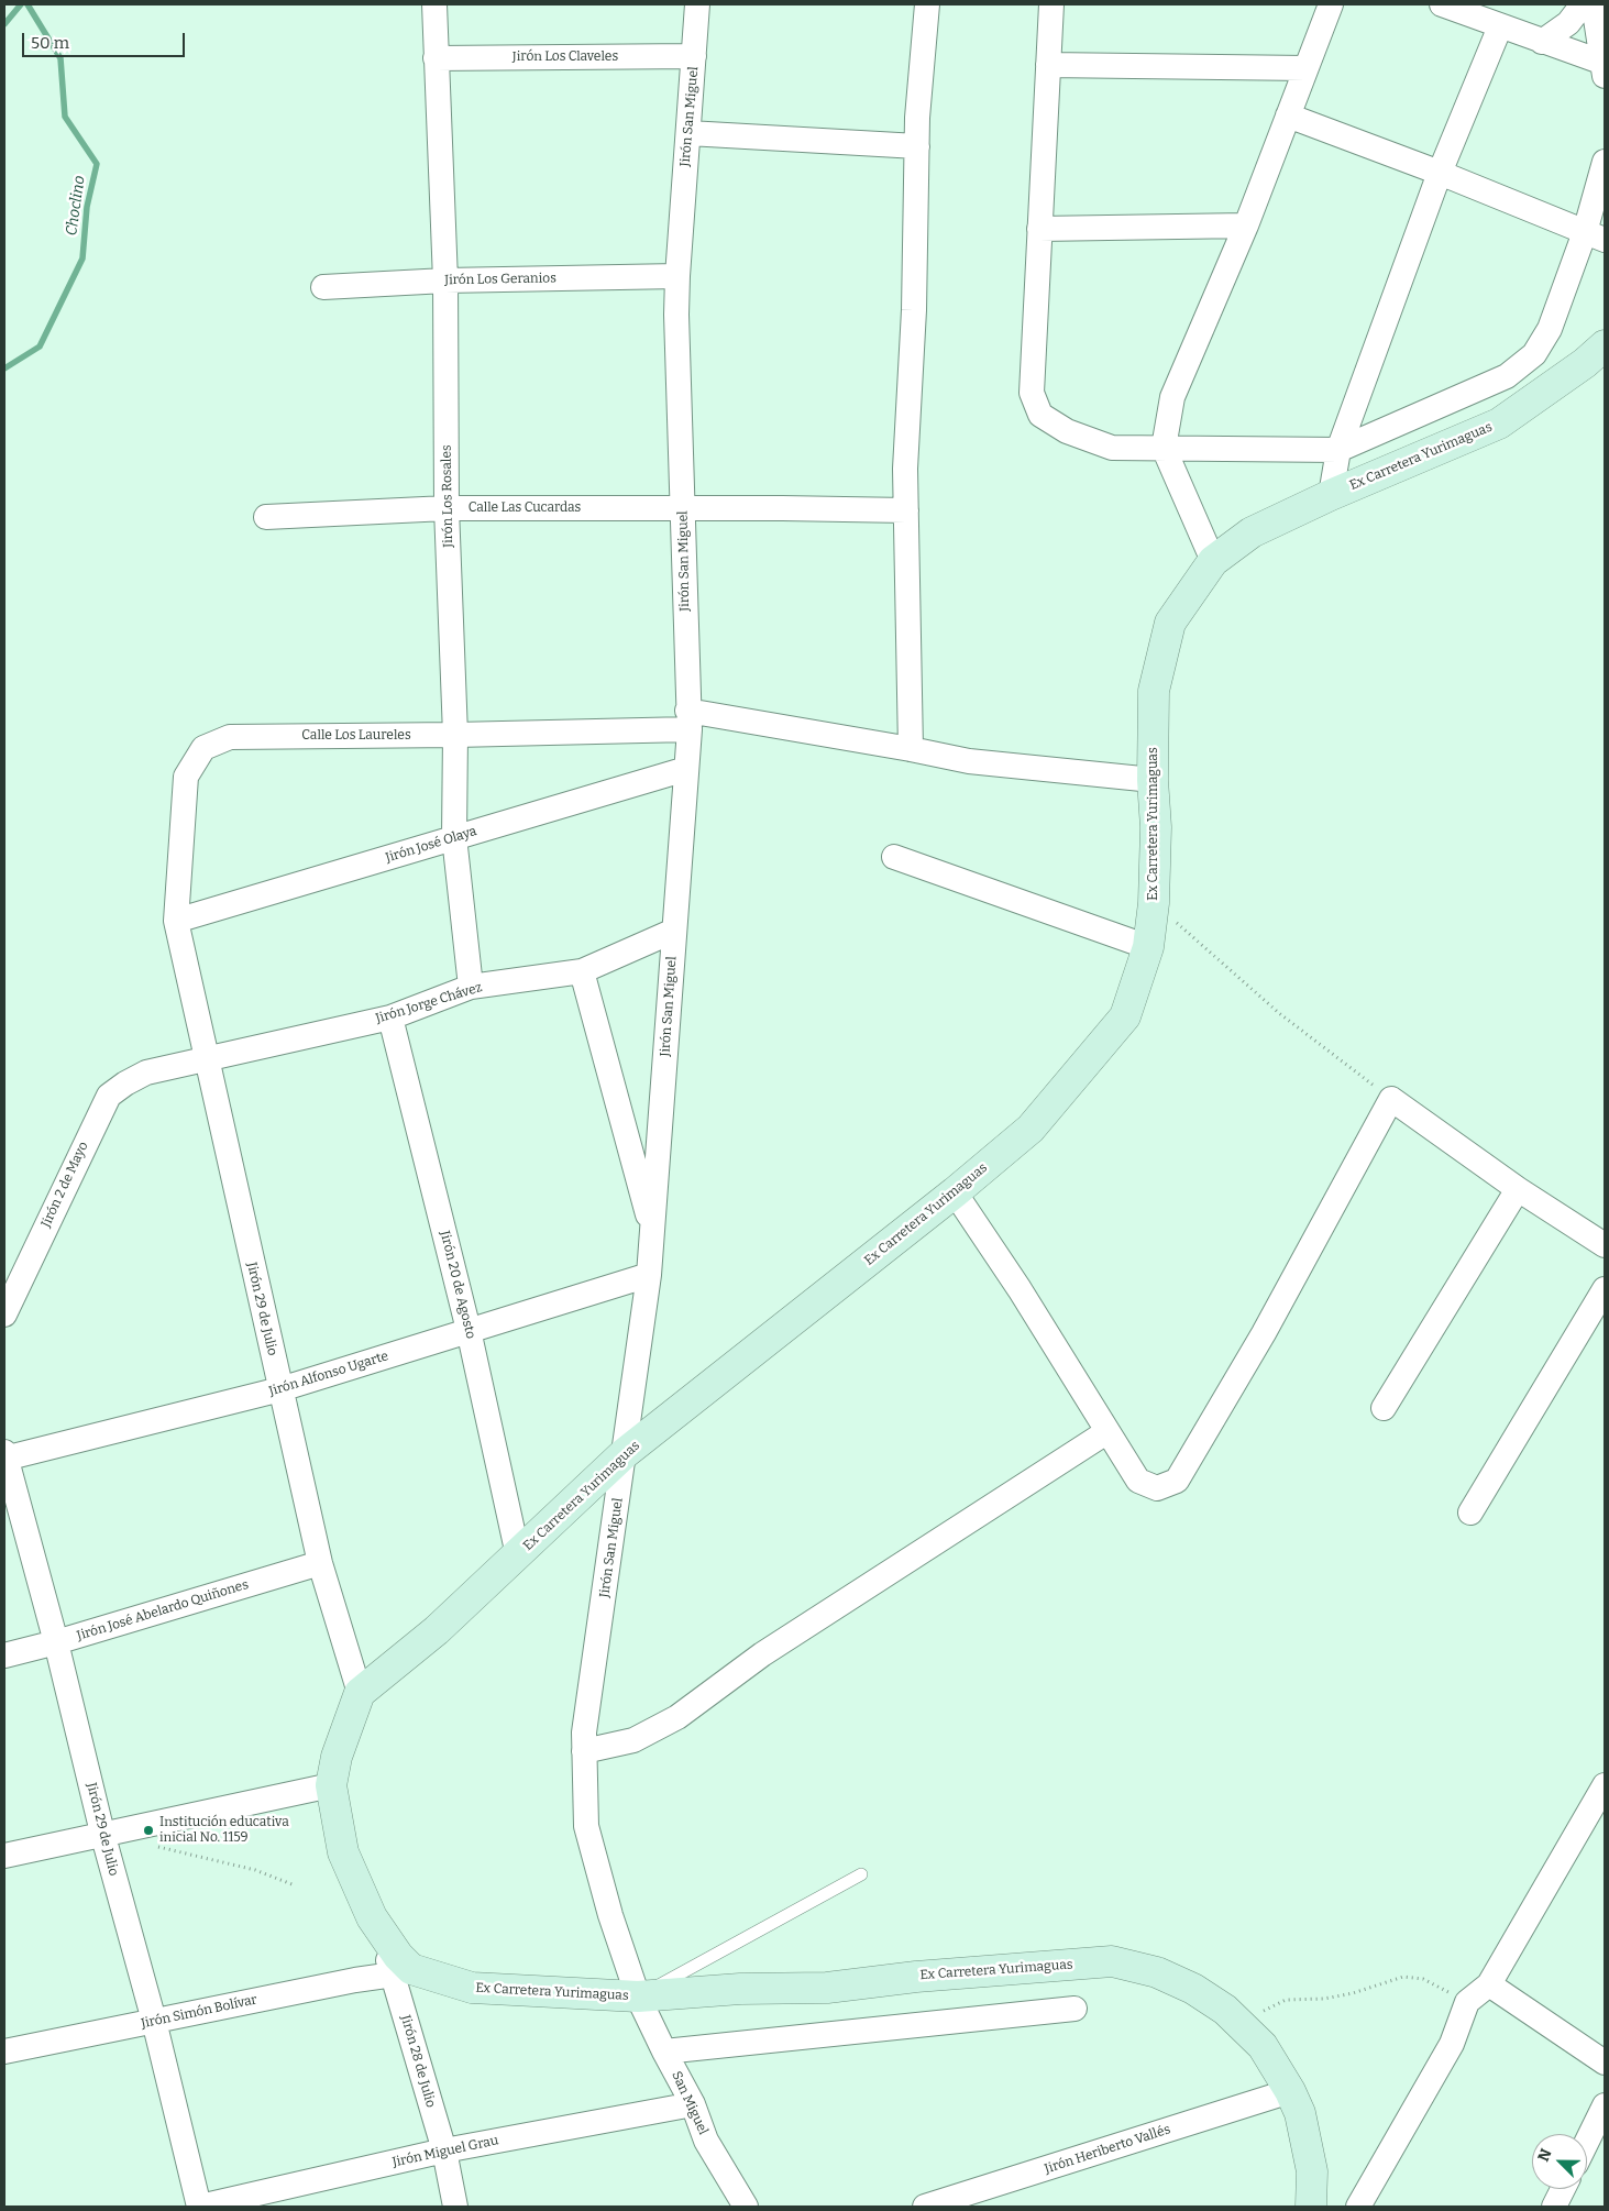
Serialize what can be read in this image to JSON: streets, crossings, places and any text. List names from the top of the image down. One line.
{"streets":{"street":["Jirón Los Claveles","Jirón San Miguel","Jirón Los Geranios","Ex Carretera Yurimaguas","Jirón Los Rosales","Calle Las Cucardas","Calle Los Laureles","Jirón José Olaya","Jirón Jorge Chávez","Jirón 2 de Mayo","Jirón 20 de Agosto","Jirón 29 de Julio","Jirón Alfonso Ugarte","Jirón José Abelardo Quiñones","Jirón Simón Bolívar","Jirón 28 de Julio","San Miguel","Jirón Heriberto Vallés","Jirón Miguel Grau"]},"crossings":[["Jirón Los Claveles","Jirón San Miguel"],["Jirón Los Claveles","Jirón Los Rosales"],["Jirón San Miguel","Jirón Los Geranios"],["Jirón San Miguel","Ex Carretera Yurimaguas"],["Jirón San Miguel","Calle Las Cucardas"],["Jirón San Miguel","Calle Los Laureles"],["Jirón San Miguel","Jirón José Olaya"],["Jirón San Miguel","Jirón Jorge Chávez"],["Jirón San Miguel","Jirón Alfonso Ugarte"],["Jirón San Miguel","San Miguel"],["Jirón Los Geranios","Jirón Los Rosales"],["Ex Carretera Yurimaguas","Calle Los Laureles"],["Ex Carretera Yurimaguas","Jirón 20 de Agosto"],["Ex Carretera Yurimaguas","Jirón 29 de Julio"],["Ex Carretera Yurimaguas","Jirón 28 de Julio"],["Ex Carretera Yurimaguas","San Miguel"],["Ex Carretera Yurimaguas","Jirón Heriberto Vallés"],["Jirón Los Rosales","Calle Las Cucardas"],["Jirón Los Rosales","Calle Los Laureles"],["Jirón Los Rosales","Jirón José Olaya"],["Jirón Los Rosales","Jirón Jorge Chávez"],["Calle Los Laureles","Jirón José Olaya"],["Calle Los Laureles","Jirón 29 de Julio"],["Jirón José Olaya","Jirón 29 de Julio"],["Jirón Jorge Chávez","Jirón 2 de Mayo"],["Jirón Jorge Chávez","Jirón 20 de Agosto"],["Jirón Jorge Chávez","Jirón 29 de Julio"],["Jirón 20 de Agosto","Jirón Alfonso Ugarte"],["Jirón 29 de Julio","Jirón Alfonso Ugarte"],["Jirón 29 de Julio","Jirón José Abelardo Quiñones"],["Jirón 29 de Julio","Jirón Simón Bolívar"],["Jirón 29 de Julio","Jirón Miguel Grau"],["Jirón Simón Bolívar","Jirón 28 de Julio"],["Jirón 28 de Julio","Jirón Miguel Grau"],["San Miguel","Jirón Miguel Grau"]],"water":["Choclino"],"places":["Institución educativa inicial No. 1159"],"scale_bar":"50 m","north":"top left"}
